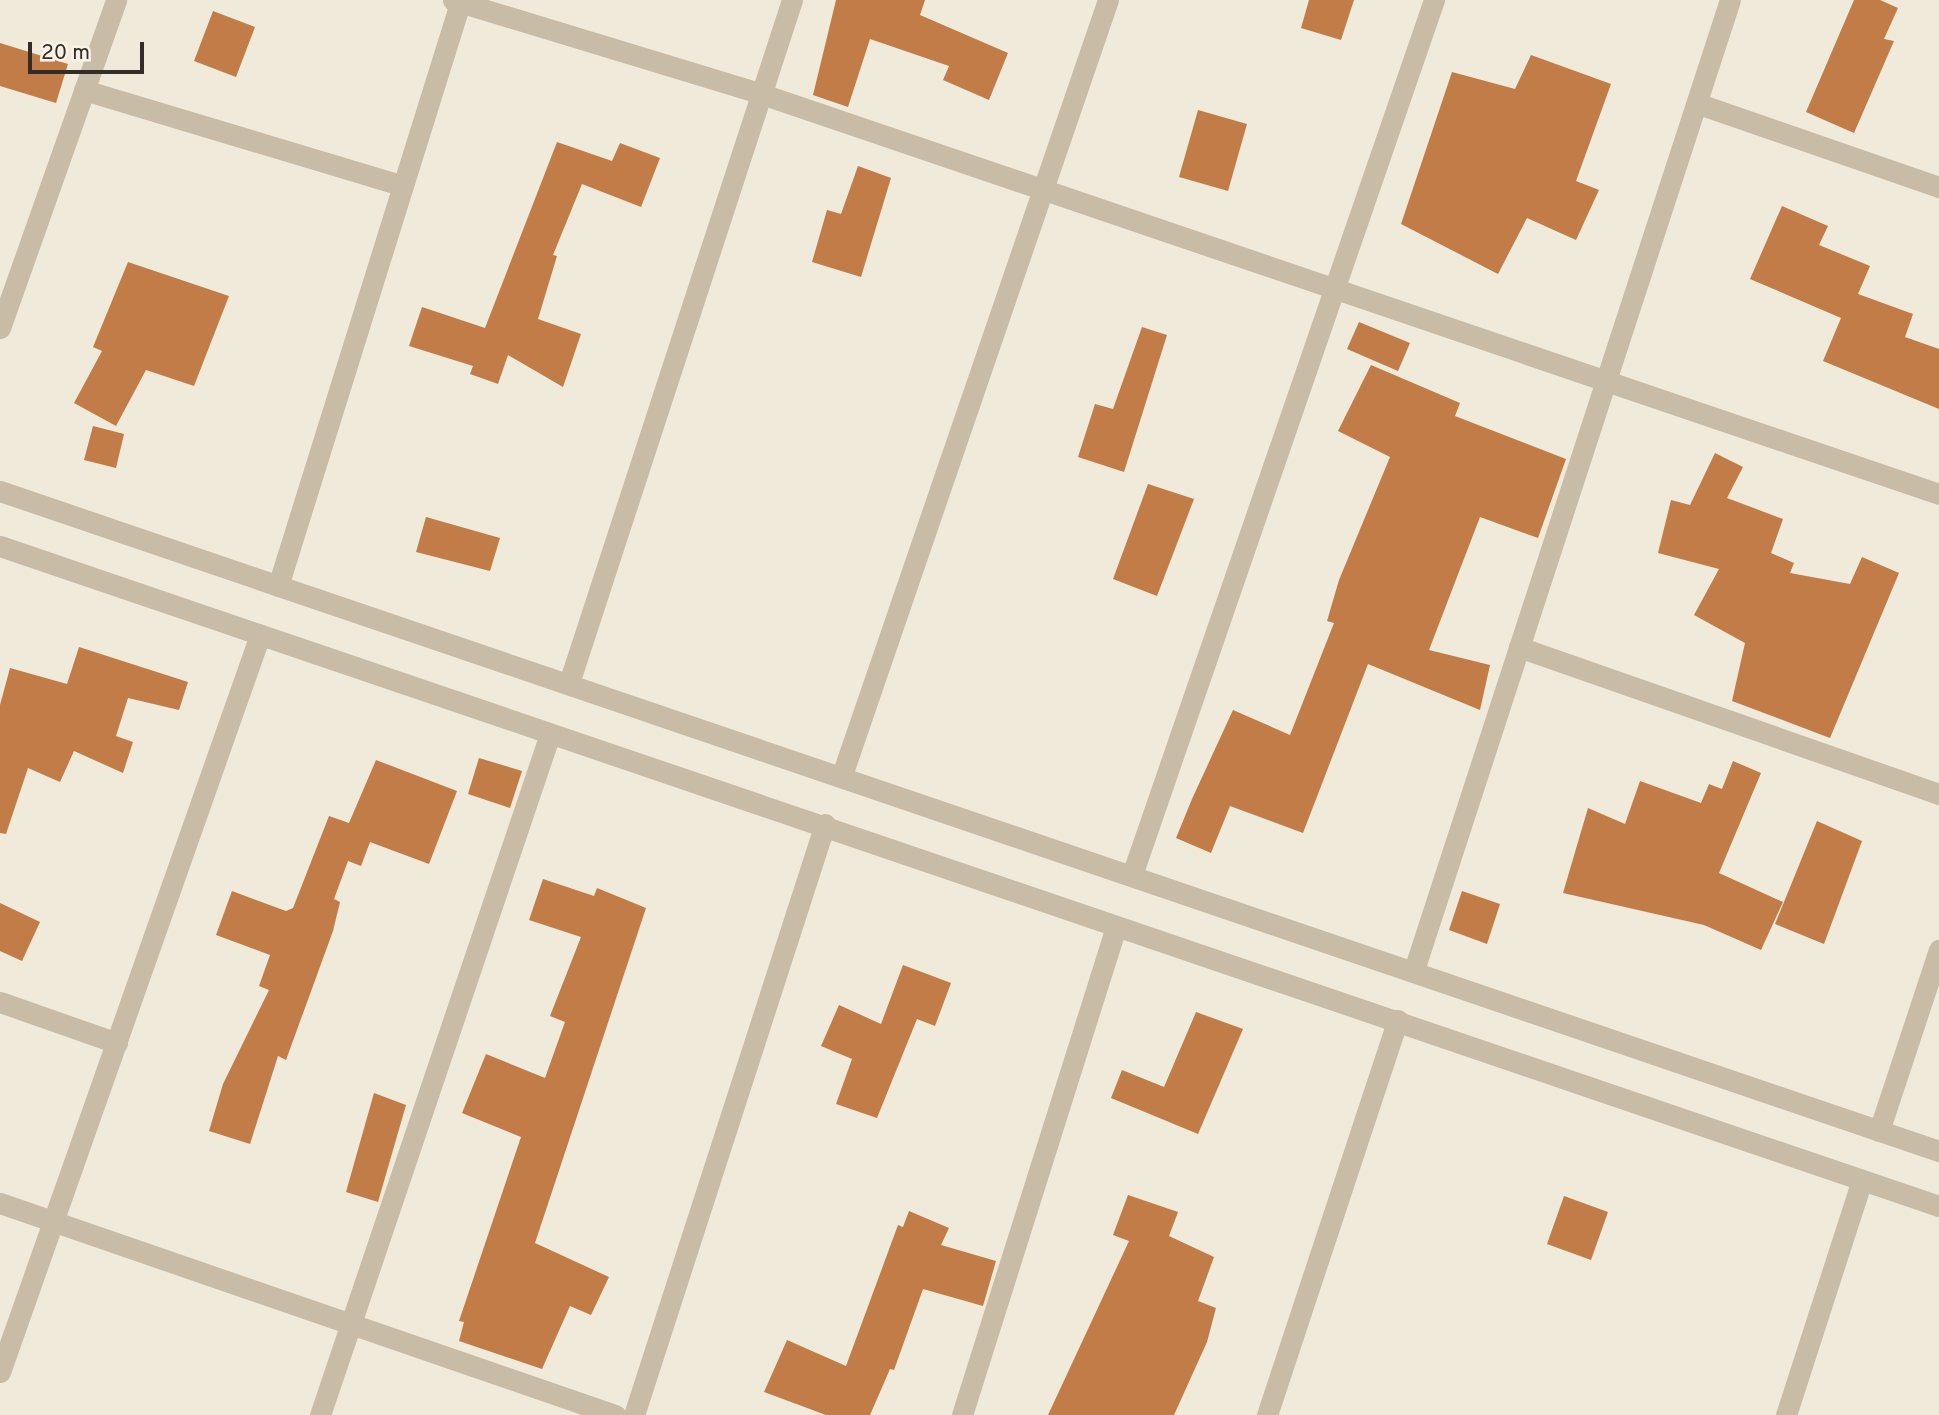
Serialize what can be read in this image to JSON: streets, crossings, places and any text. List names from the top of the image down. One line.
{"scale_bar":"20 m"}
